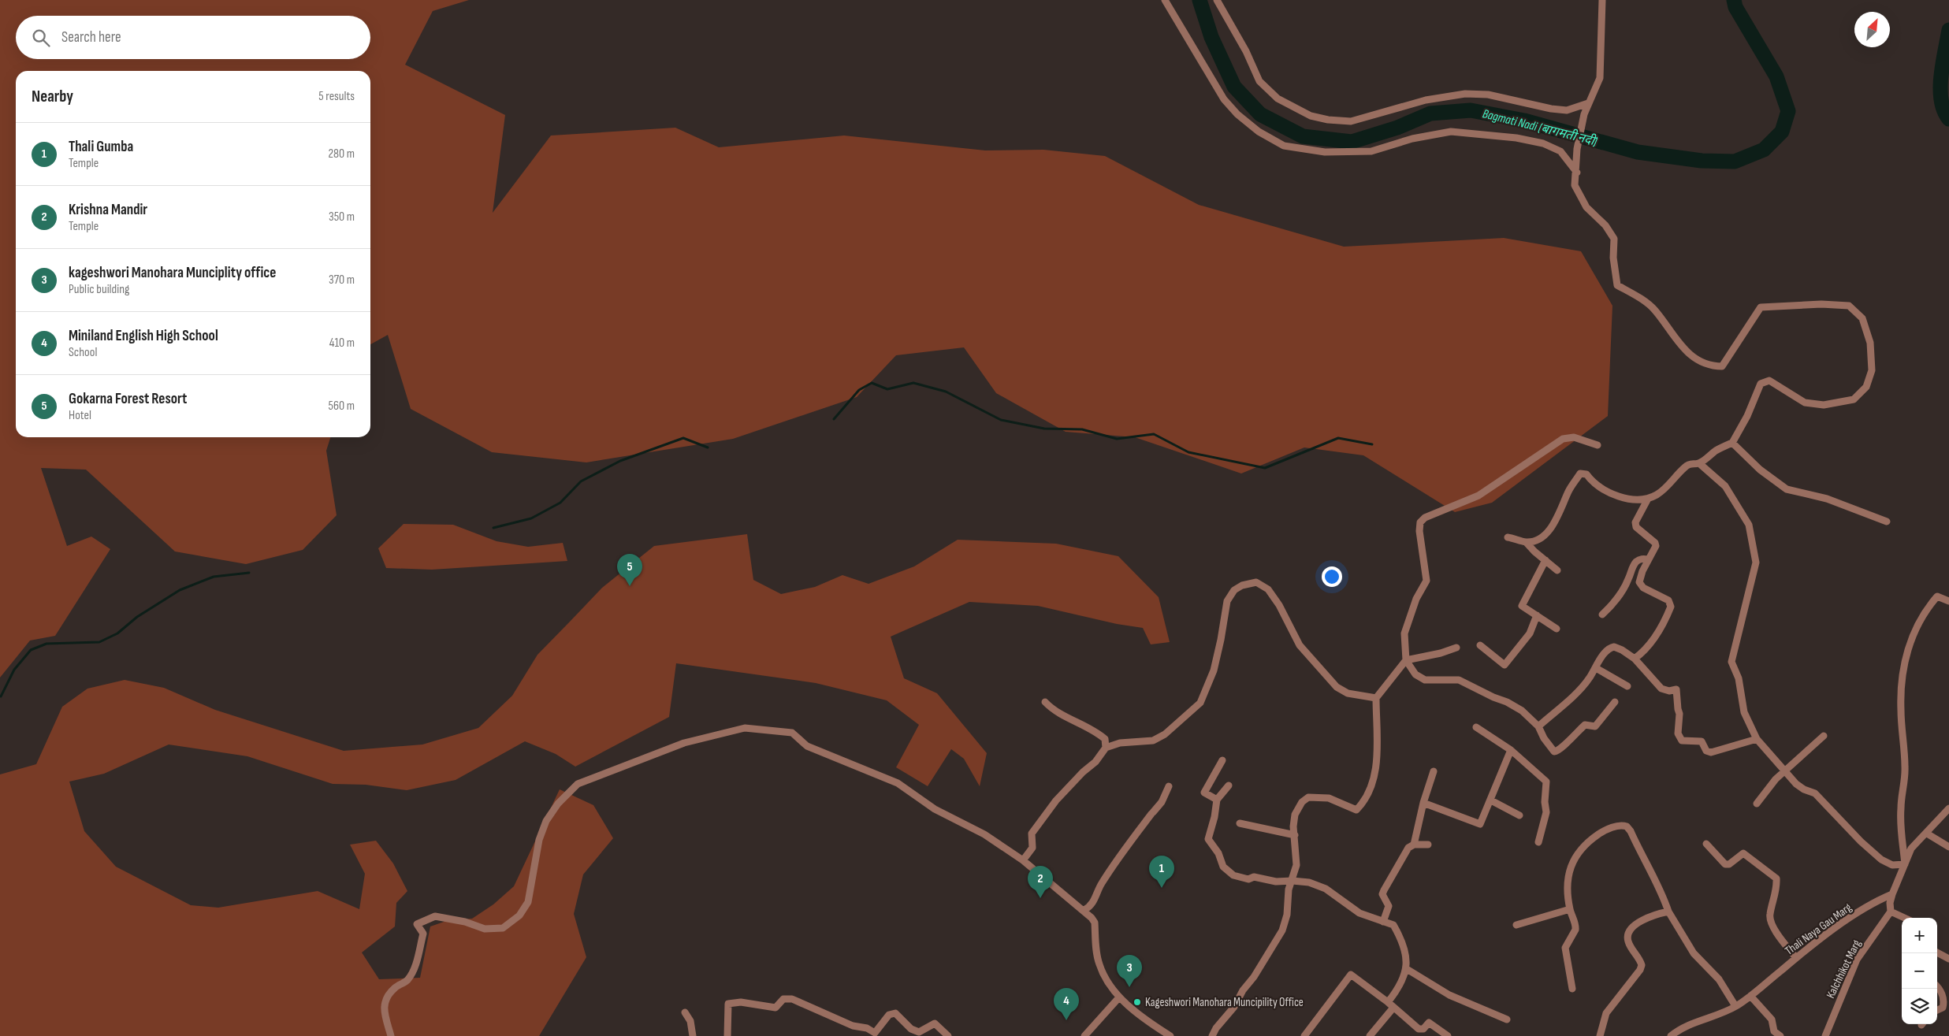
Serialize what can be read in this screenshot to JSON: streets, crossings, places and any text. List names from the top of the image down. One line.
{"streets":{"street":["Thali Naya Gau Marg","Kalchhikot Marg"]},"crossings":[["Thali Naya Gau Marg","Kalchhikot Marg"]],"water":["Bagmati Nadi (बागमती नदी)"],"places":["Kageshwori Manohara Muncipility Office"],"north":"top right","page":{"search":"Search here","heading":["Nearby","5 results"],"list":[{"mark":"1","name":"Thali Gumba","note":"Temple","value":"280 m"},{"mark":"2","name":"Krishna Mandir","note":"Temple","value":"350 m"},{"mark":"3","name":"kageshwori Manohara Munciplity office","note":"Public building","value":"370 m"},{"mark":"4","name":"Miniland English High School","note":"School","value":"410 m"},{"mark":"5","name":"Gokarna Forest Resort","note":"Hotel","value":"560 m"}],"pins":["5","1","2","3","4"],"map_buttons":["+","−"]}}
